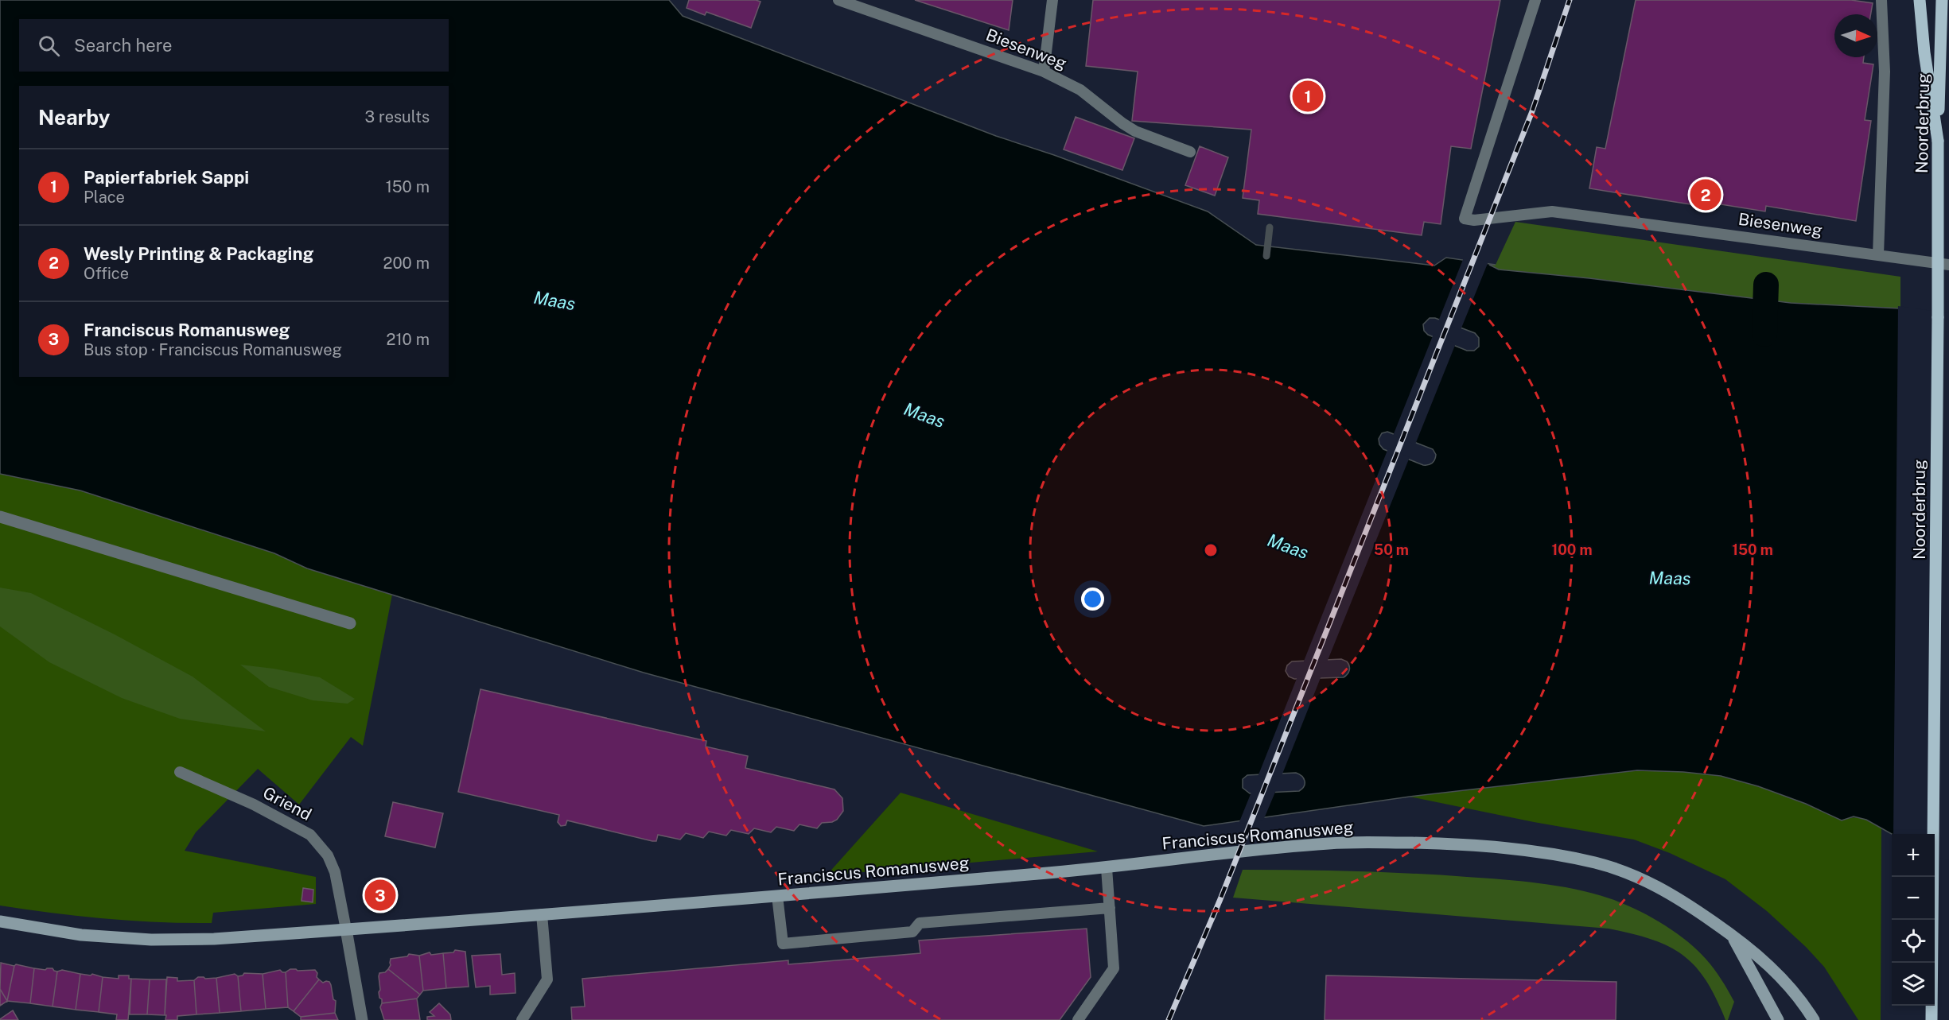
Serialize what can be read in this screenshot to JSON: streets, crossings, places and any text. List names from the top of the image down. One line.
{"streets":{"main road":["Noorderbrug"],"street":["Franciscus Romanusweg"],"lane":["Biesenweg","Griend"]},"crossings":[["Griend","Franciscus Romanusweg"]],"water":["Maas"],"north":"right","page":{"search":"Search here","pins":["1","2","3"],"heading":["Nearby","3 results"],"list":[{"mark":"1","name":"Papierfabriek Sappi","note":"Place","value":"150 m"},{"mark":"2","name":"Wesly Printing & Packaging","note":"Office","value":"200 m"},{"mark":"3","name":"Franciscus Romanusweg","note":"Bus stop · Franciscus Romanusweg","value":"210 m"}],"map_buttons":["+","−"]},"rings":["50 m","100 m","150 m"]}
